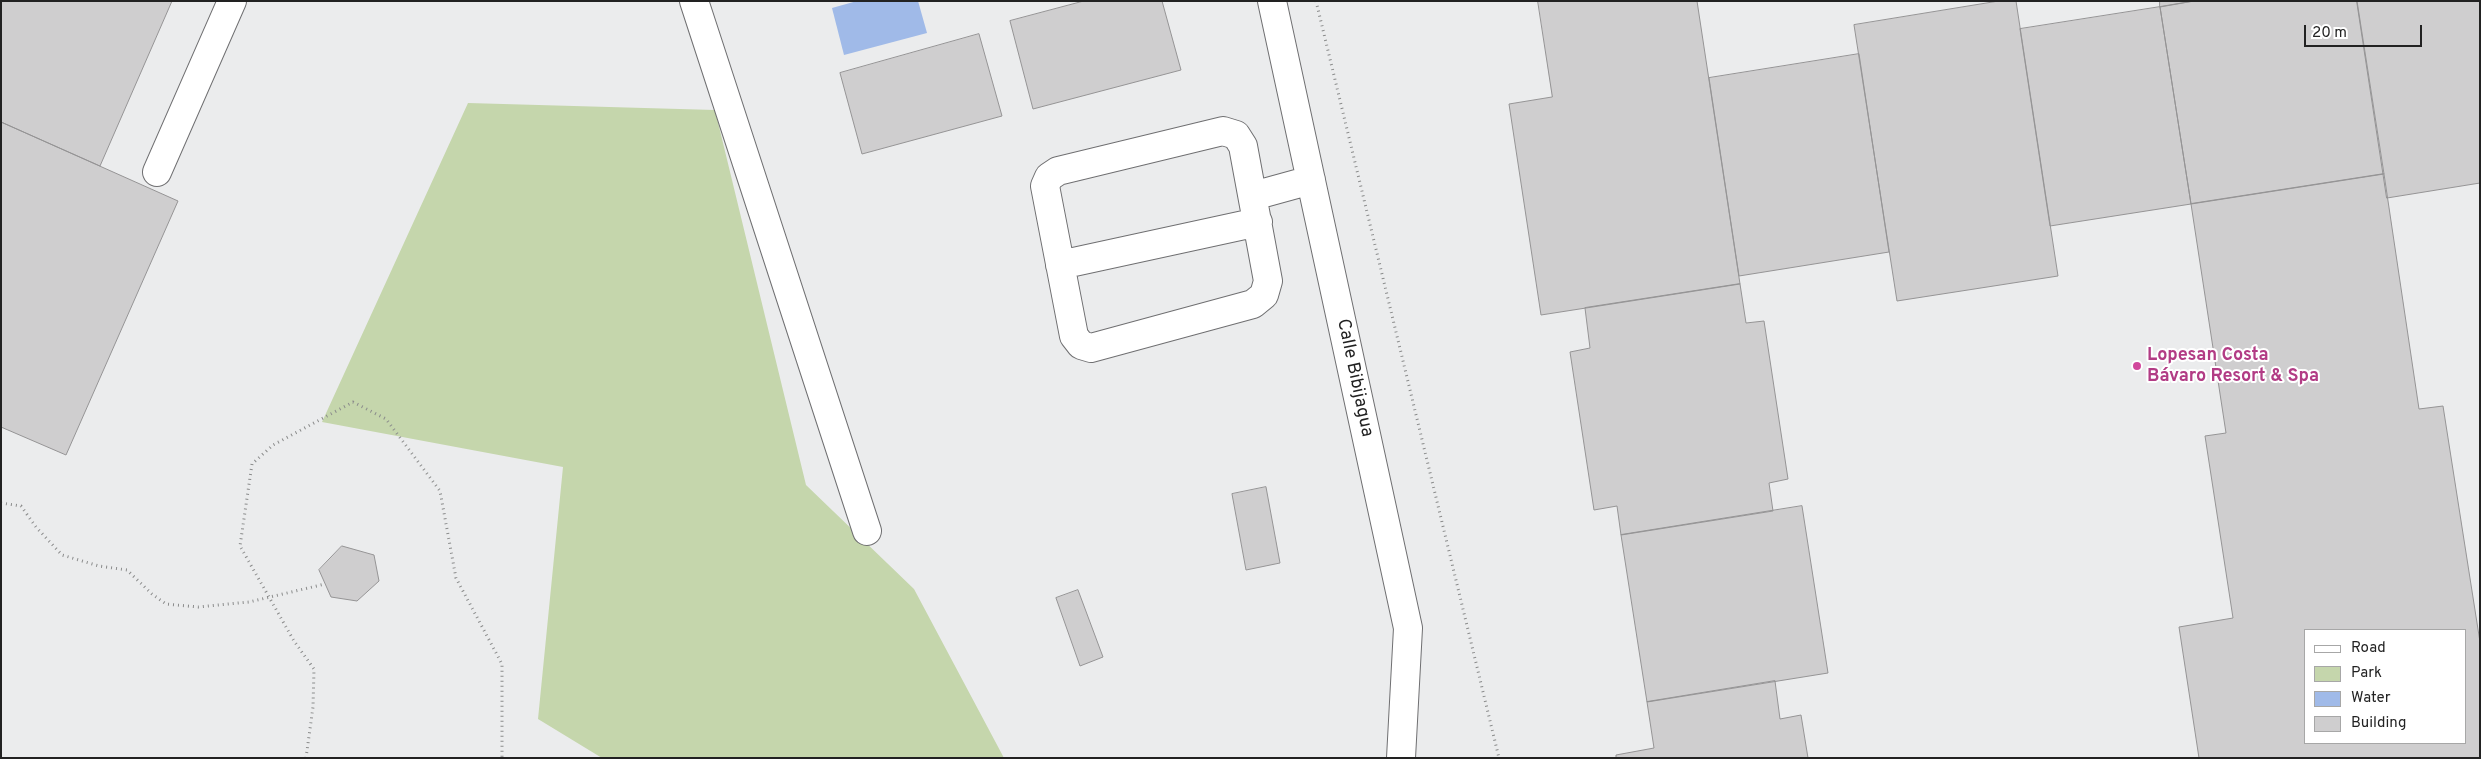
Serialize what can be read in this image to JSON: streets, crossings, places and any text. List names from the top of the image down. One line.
{"streets":{"street":["Calle Bibijagua"]},"places":["Lopesan Costa Bávaro Resort & Spa"],"legend":["Road","Park","Water","Building"],"scale_bar":"20 m"}
